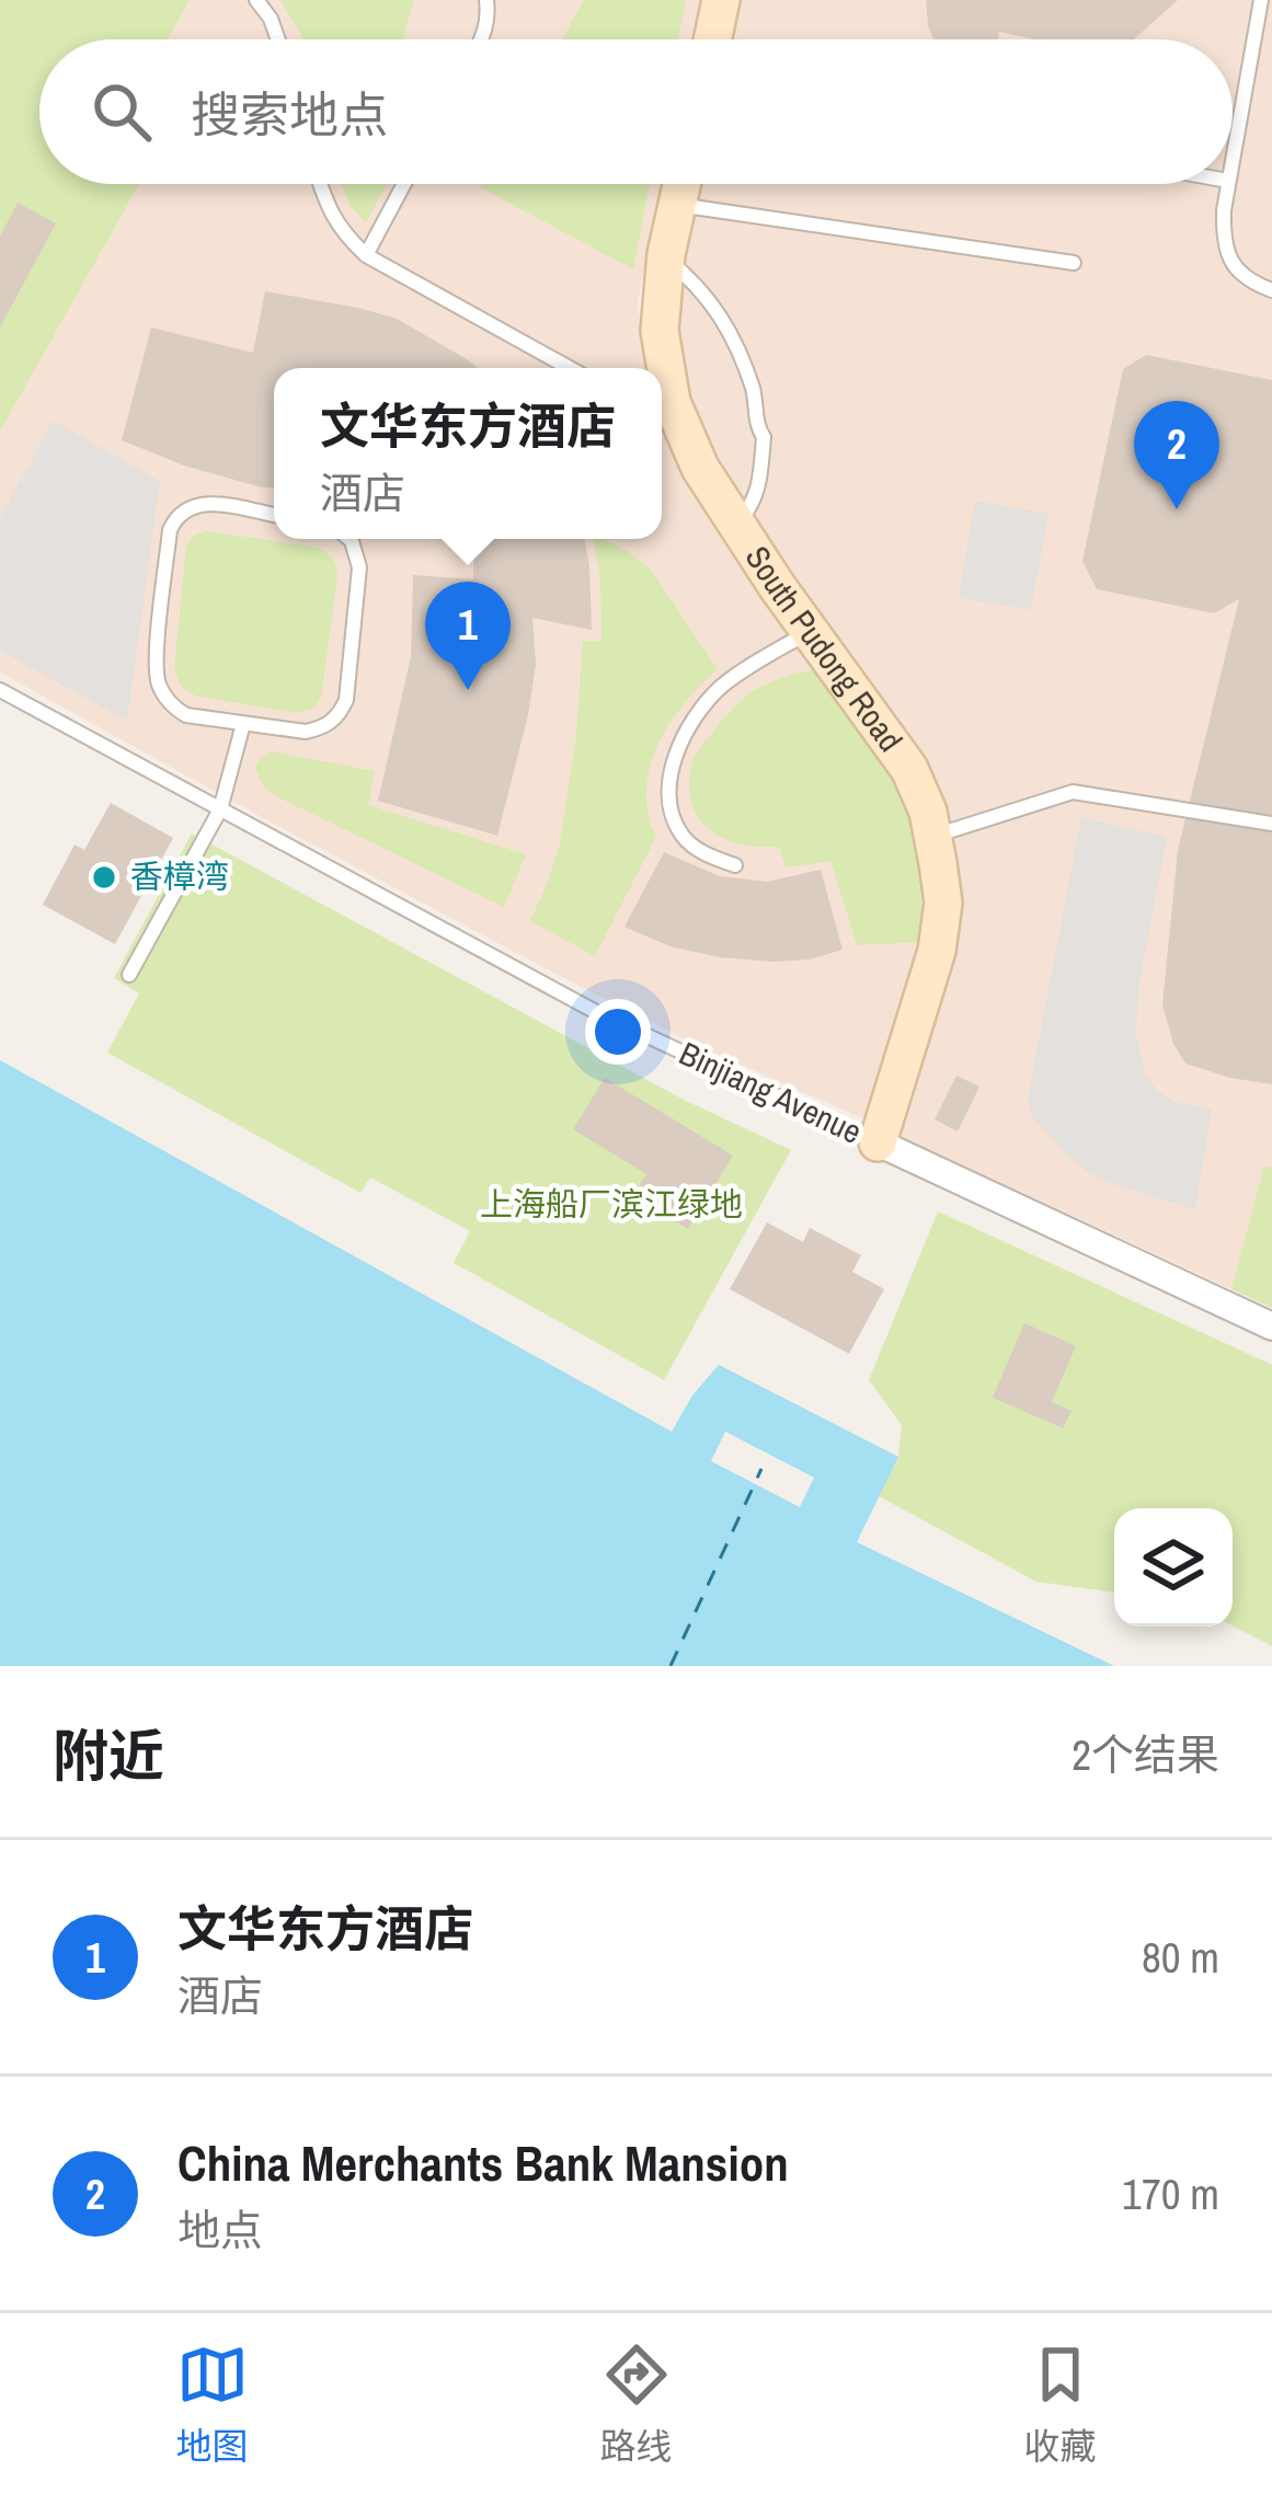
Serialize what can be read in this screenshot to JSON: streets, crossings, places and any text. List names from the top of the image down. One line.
{"streets":{"street":["South Pudong Road","Binjiang Avenue"]},"crossings":[["South Pudong Road","Binjiang Avenue"]],"parks":["上海船厂滨江绿地"],"places":["香樟湾"],"page":{"search":"搜索地点","popup":["文华东方酒店","酒店"],"pins":["2","1"],"heading":["附近","2个结果"],"list":[{"mark":"1","name":"文华东方酒店","note":"酒店","value":"80 m"},{"mark":"2","name":"China Merchants Bank Mansion","note":"地点","value":"170 m"}],"nav":["地图","路线","收藏"]}}
